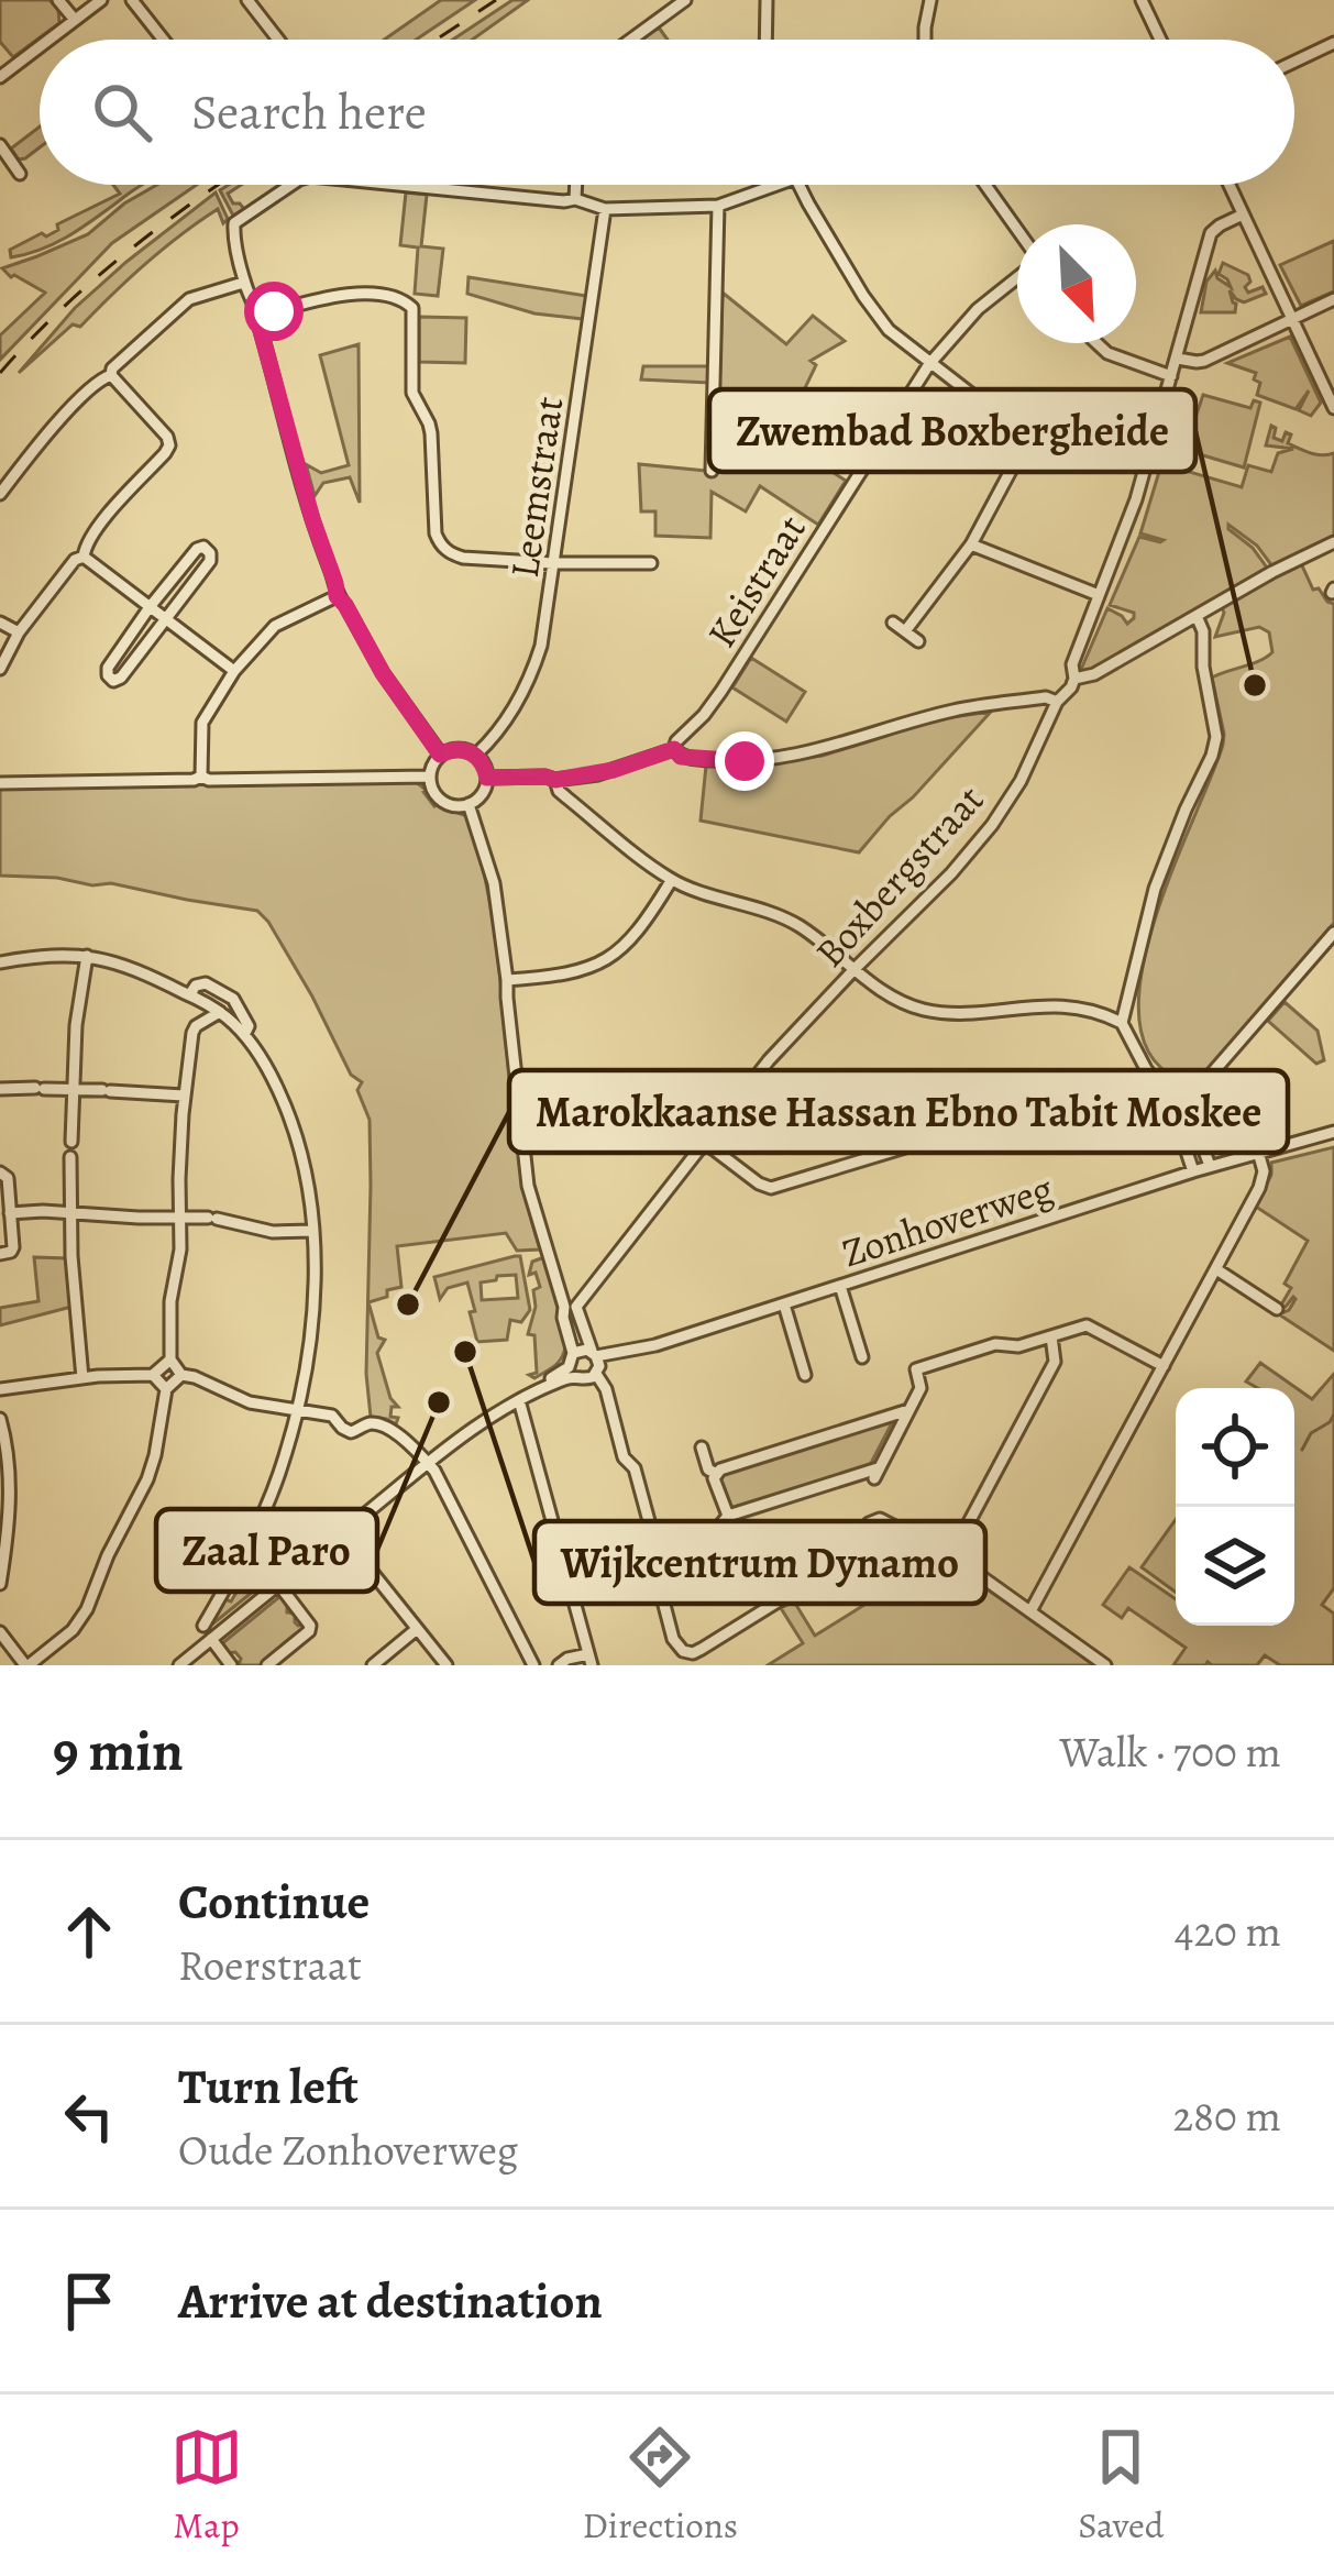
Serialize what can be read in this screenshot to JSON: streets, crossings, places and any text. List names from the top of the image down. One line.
{"streets":{"street":["Leemstraat","Keistraat","Boxbergstraat","Zonhoverweg"]},"places":["Zwembad Boxbergheide","Marokkaanse Hassan Ebno Tabit Moskee","Wijkcentrum Dynamo","Zaal Paro"],"north":"bottom right","page":{"search":"Search here","heading":["9 min","Walk · 700 m"],"list":[["Continue","Roerstraat","420 m"],["Turn left","Oude Zonhoverweg","280 m"],"Arrive at destination"],"nav":["Map","Directions","Saved"]}}
